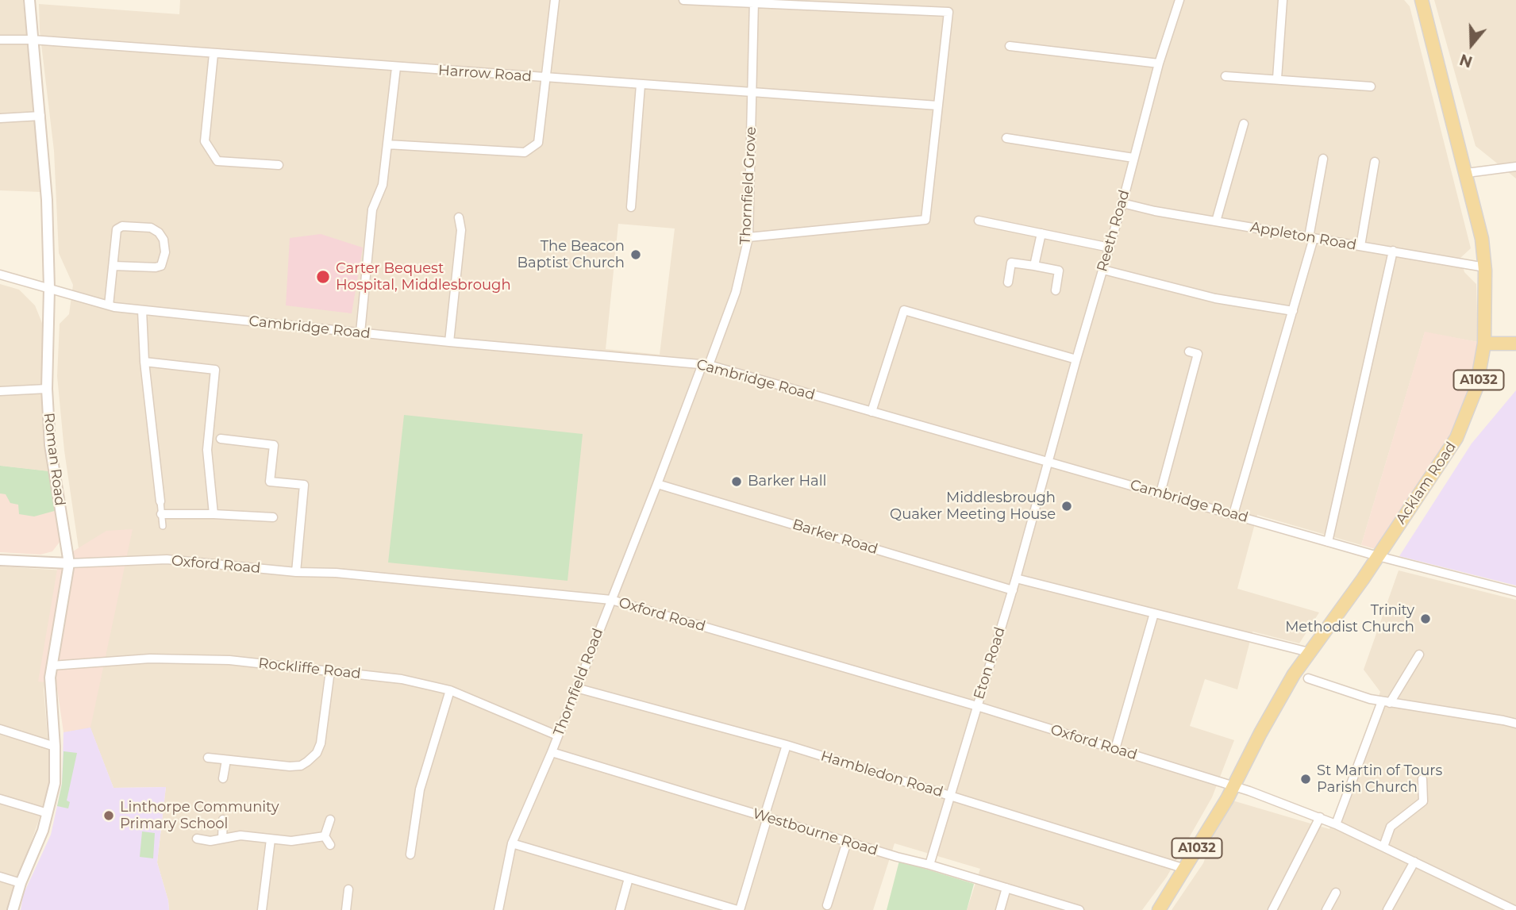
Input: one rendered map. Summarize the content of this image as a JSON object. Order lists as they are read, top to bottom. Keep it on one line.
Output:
{"streets":{"main road":["A1032","Acklam Road"],"street":["Harrow Road","Thornfield Grove","Reeth Road","Appleton Road","Cambridge Road","Roman Road","Barker Road","Oxford Road","Eton Road","Rockliffe Road","Thornfield Road","Hambledon Road","Westbourne Road"]},"crossings":[["Harrow Road","Thornfield Grove"],["Harrow Road","Roman Road"],["Thornfield Grove","Cambridge Road"],["Thornfield Grove","Thornfield Road"],["Reeth Road","Appleton Road"],["Reeth Road","Cambridge Road"],["Reeth Road","Eton Road"],["Appleton Road","Acklam Road"],["Cambridge Road","Roman Road"],["Cambridge Road","Acklam Road"],["Cambridge Road","Eton Road"],["Cambridge Road","Thornfield Road"],["Roman Road","Oxford Road"],["Roman Road","Rockliffe Road"],["Acklam Road","Oxford Road"],["Acklam Road","Hambledon Road"],["Barker Road","Eton Road"],["Barker Road","Thornfield Road"],["Oxford Road","Eton Road"],["Oxford Road","Thornfield Road"],["Eton Road","Hambledon Road"],["Eton Road","Westbourne Road"],["Rockliffe Road","Thornfield Road"],["Thornfield Road","Hambledon Road"],["Thornfield Road","Westbourne Road"]],"places":["The Beacon Baptist Church","Carter Bequest Hospital, Middlesbrough","Barker Hall","Middlesbrough Quaker Meeting House","Trinity Methodist Church","St Martin of Tours Parish Church","Linthorpe Community Primary School"],"north":"bottom"}
